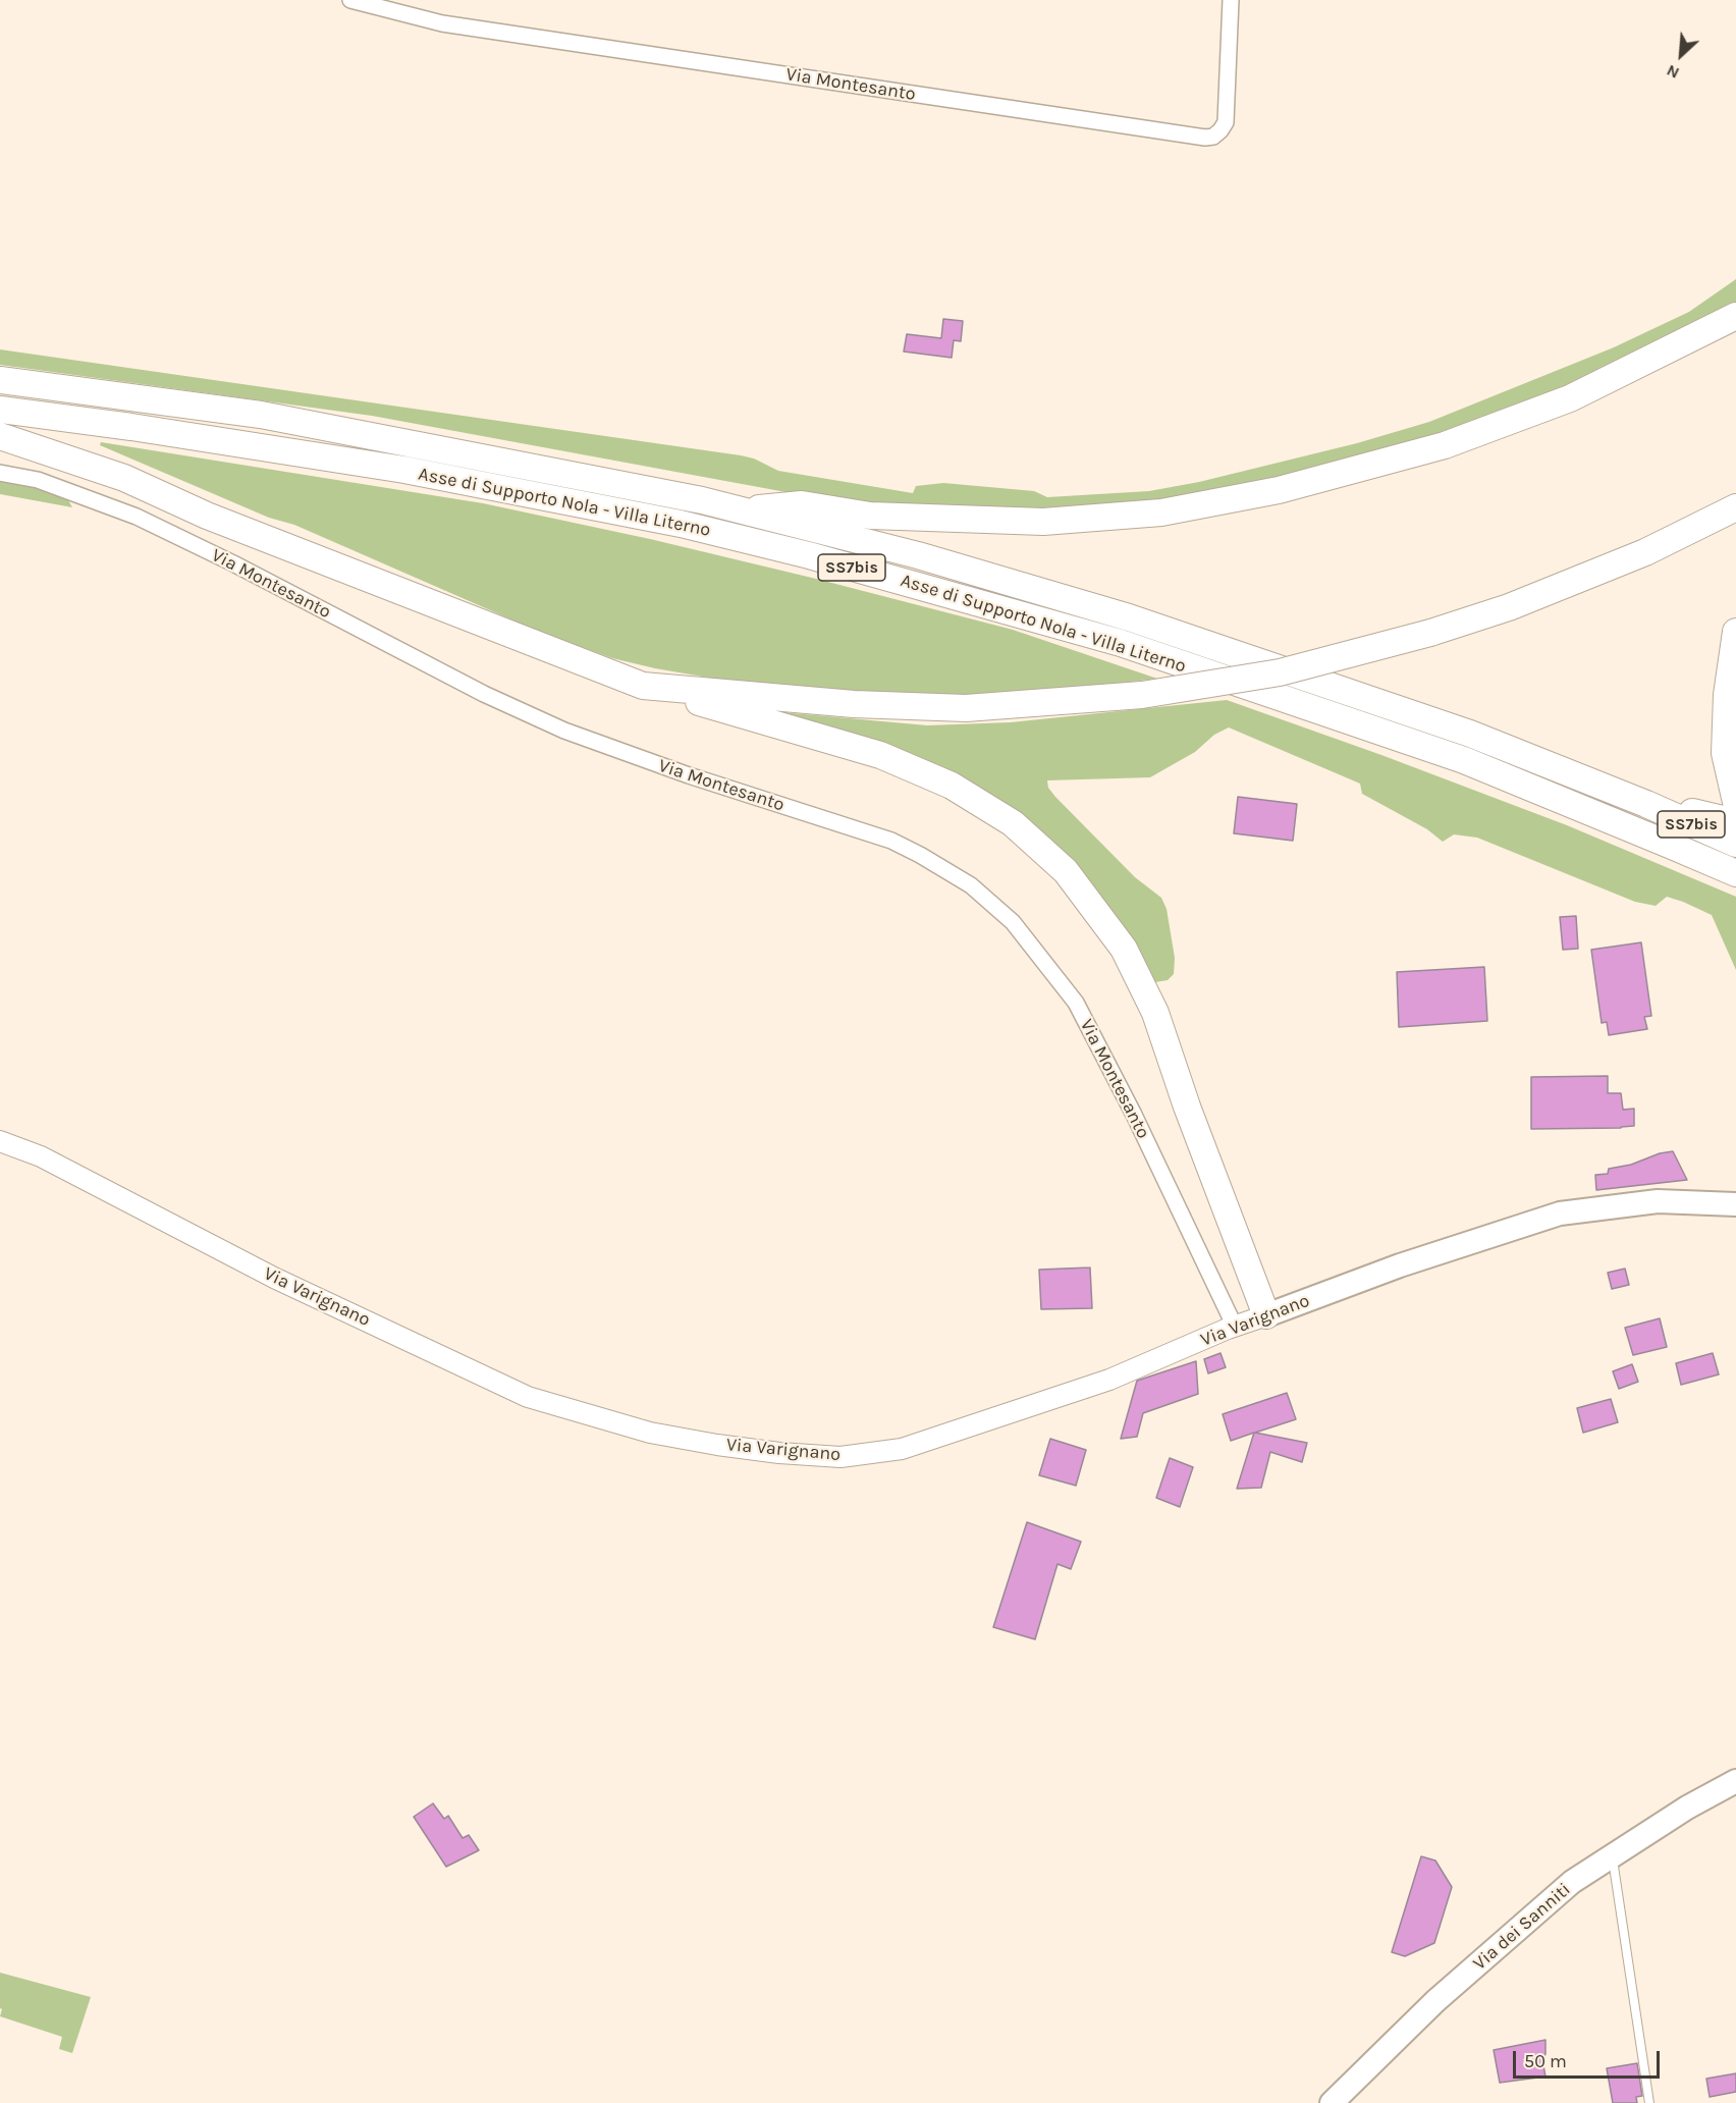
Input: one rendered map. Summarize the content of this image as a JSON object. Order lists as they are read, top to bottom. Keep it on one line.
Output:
{"streets":{"highway":["Asse di Supporto Nola - Villa Literno","SS7bis"],"main road":["Via Varignano","Via dei Sanniti"],"street":["Via Montesanto"]},"crossings":[["Via Montesanto","Via Varignano"]],"scale_bar":"50 m","north":"bottom left"}
